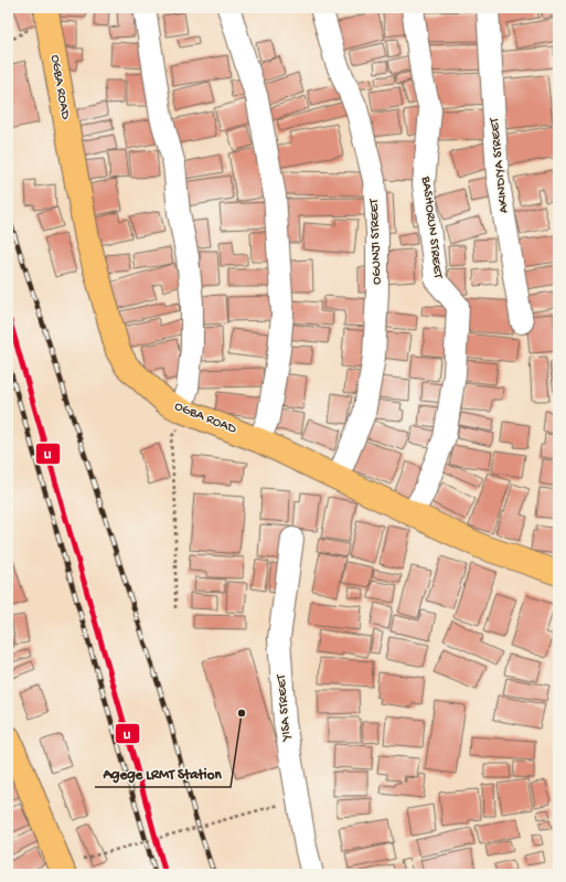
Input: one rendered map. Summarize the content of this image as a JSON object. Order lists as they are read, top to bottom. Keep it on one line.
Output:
{"streets":{"main road":["OGBA ROAD"],"street":["AKINDIYA STREET","BASHORUN STREET","OGUNJI STREET","YISA STREET"]},"crossings":[["OGBA ROAD","BASHORUN STREET"],["OGBA ROAD","OGUNJI STREET"]],"places":["Agege LRMT Station"],"lines":["transit line LI"]}
